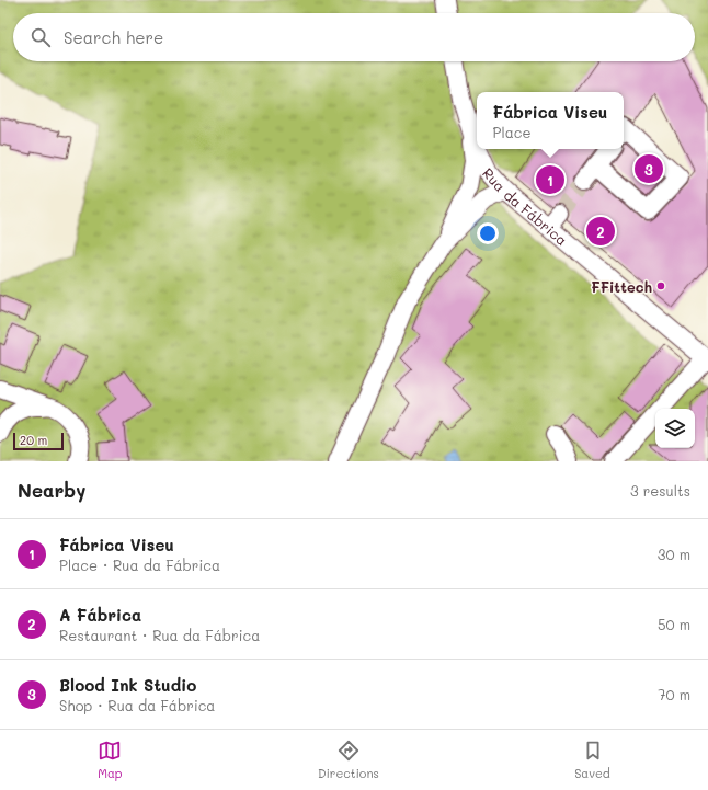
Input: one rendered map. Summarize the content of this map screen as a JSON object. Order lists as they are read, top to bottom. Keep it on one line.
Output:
{"streets":{"street":["Rua da Fábrica"]},"places":["FFittech"],"scale_bar":"20 m","page":{"search":"Search here","popup":["Fábrica Viseu","Place"],"pins":["3","1","2"],"scale":"20 m","heading":["Nearby","3 results"],"list":[{"mark":"1","name":"Fábrica Viseu","note":"Place · Rua da Fábrica","value":"30 m"},{"mark":"2","name":"A Fábrica","note":"Restaurant · Rua da Fábrica","value":"50 m"},{"mark":"3","name":"Blood Ink Studio","note":"Shop · Rua da Fábrica","value":"70 m"}],"nav":["Map","Directions","Saved"]}}
